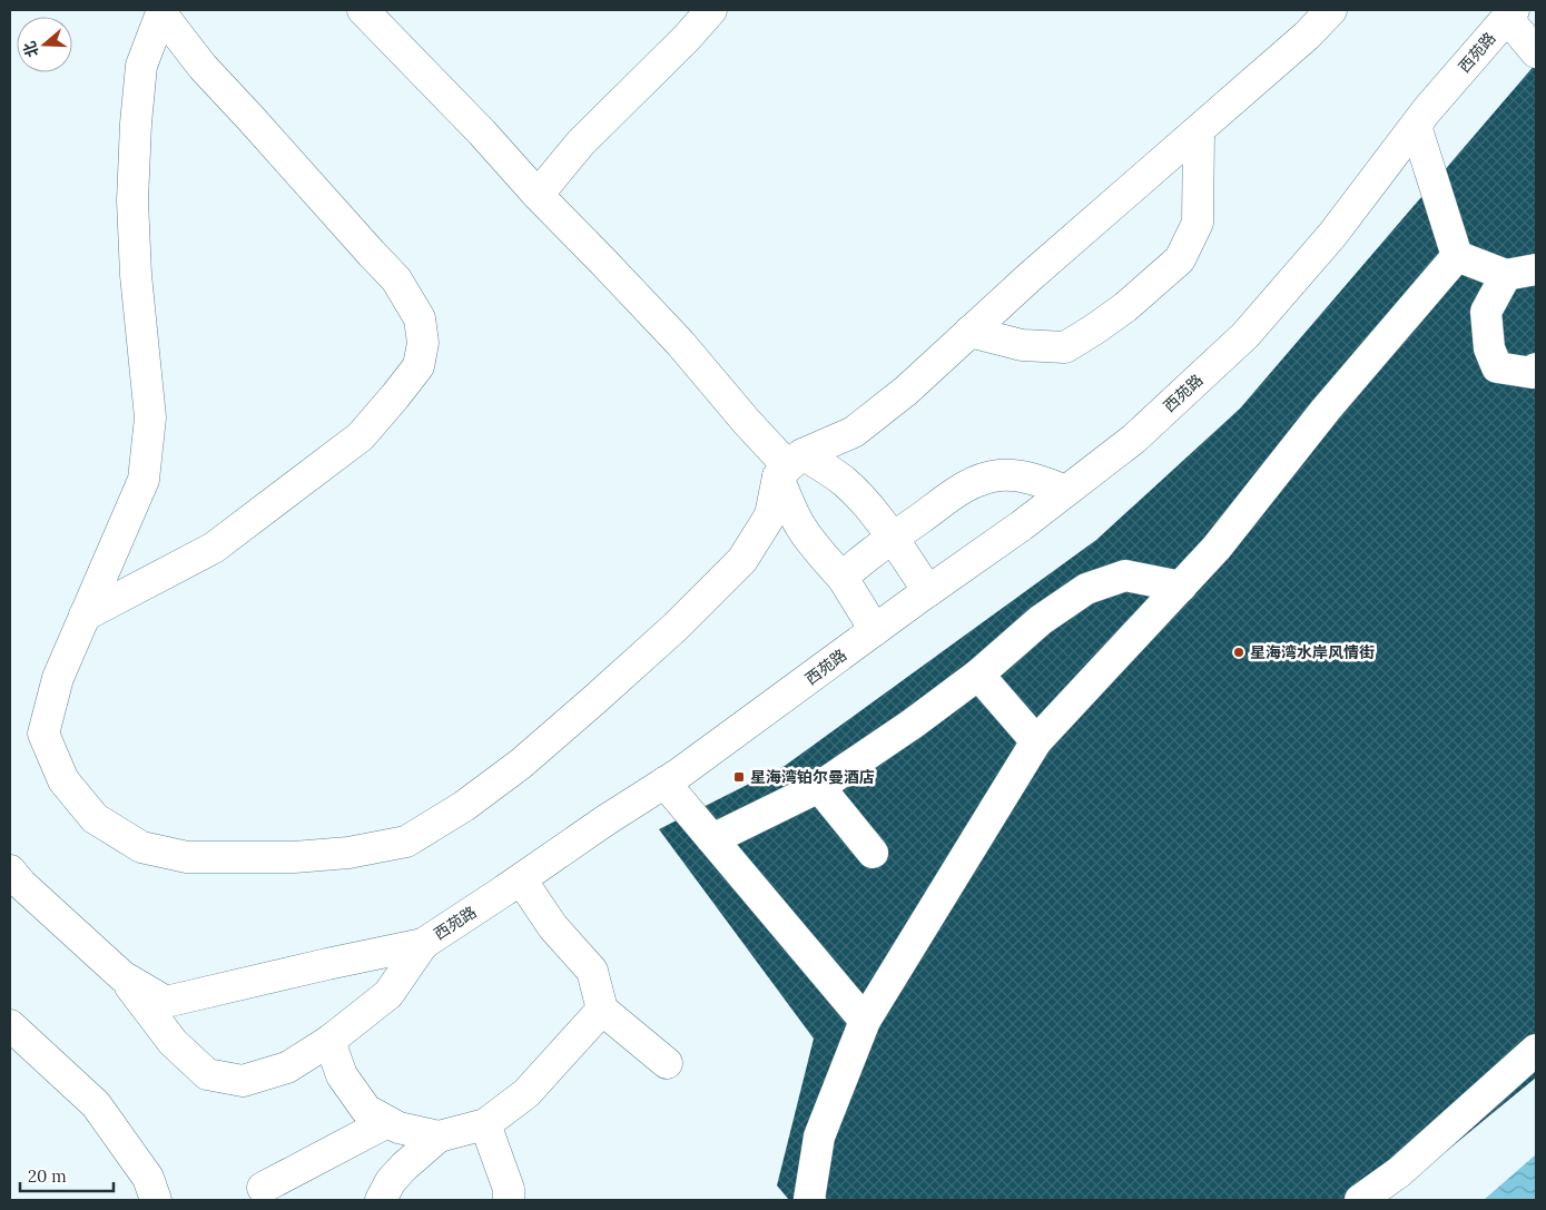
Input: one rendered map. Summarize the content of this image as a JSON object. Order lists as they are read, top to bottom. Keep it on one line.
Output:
{"streets":{"street":["西苑路"]},"places":{"other":["星海湾水岸风情街"],"transit":["星海湾铂尔曼酒店"]},"scale_bar":"20 m","north":"left"}
